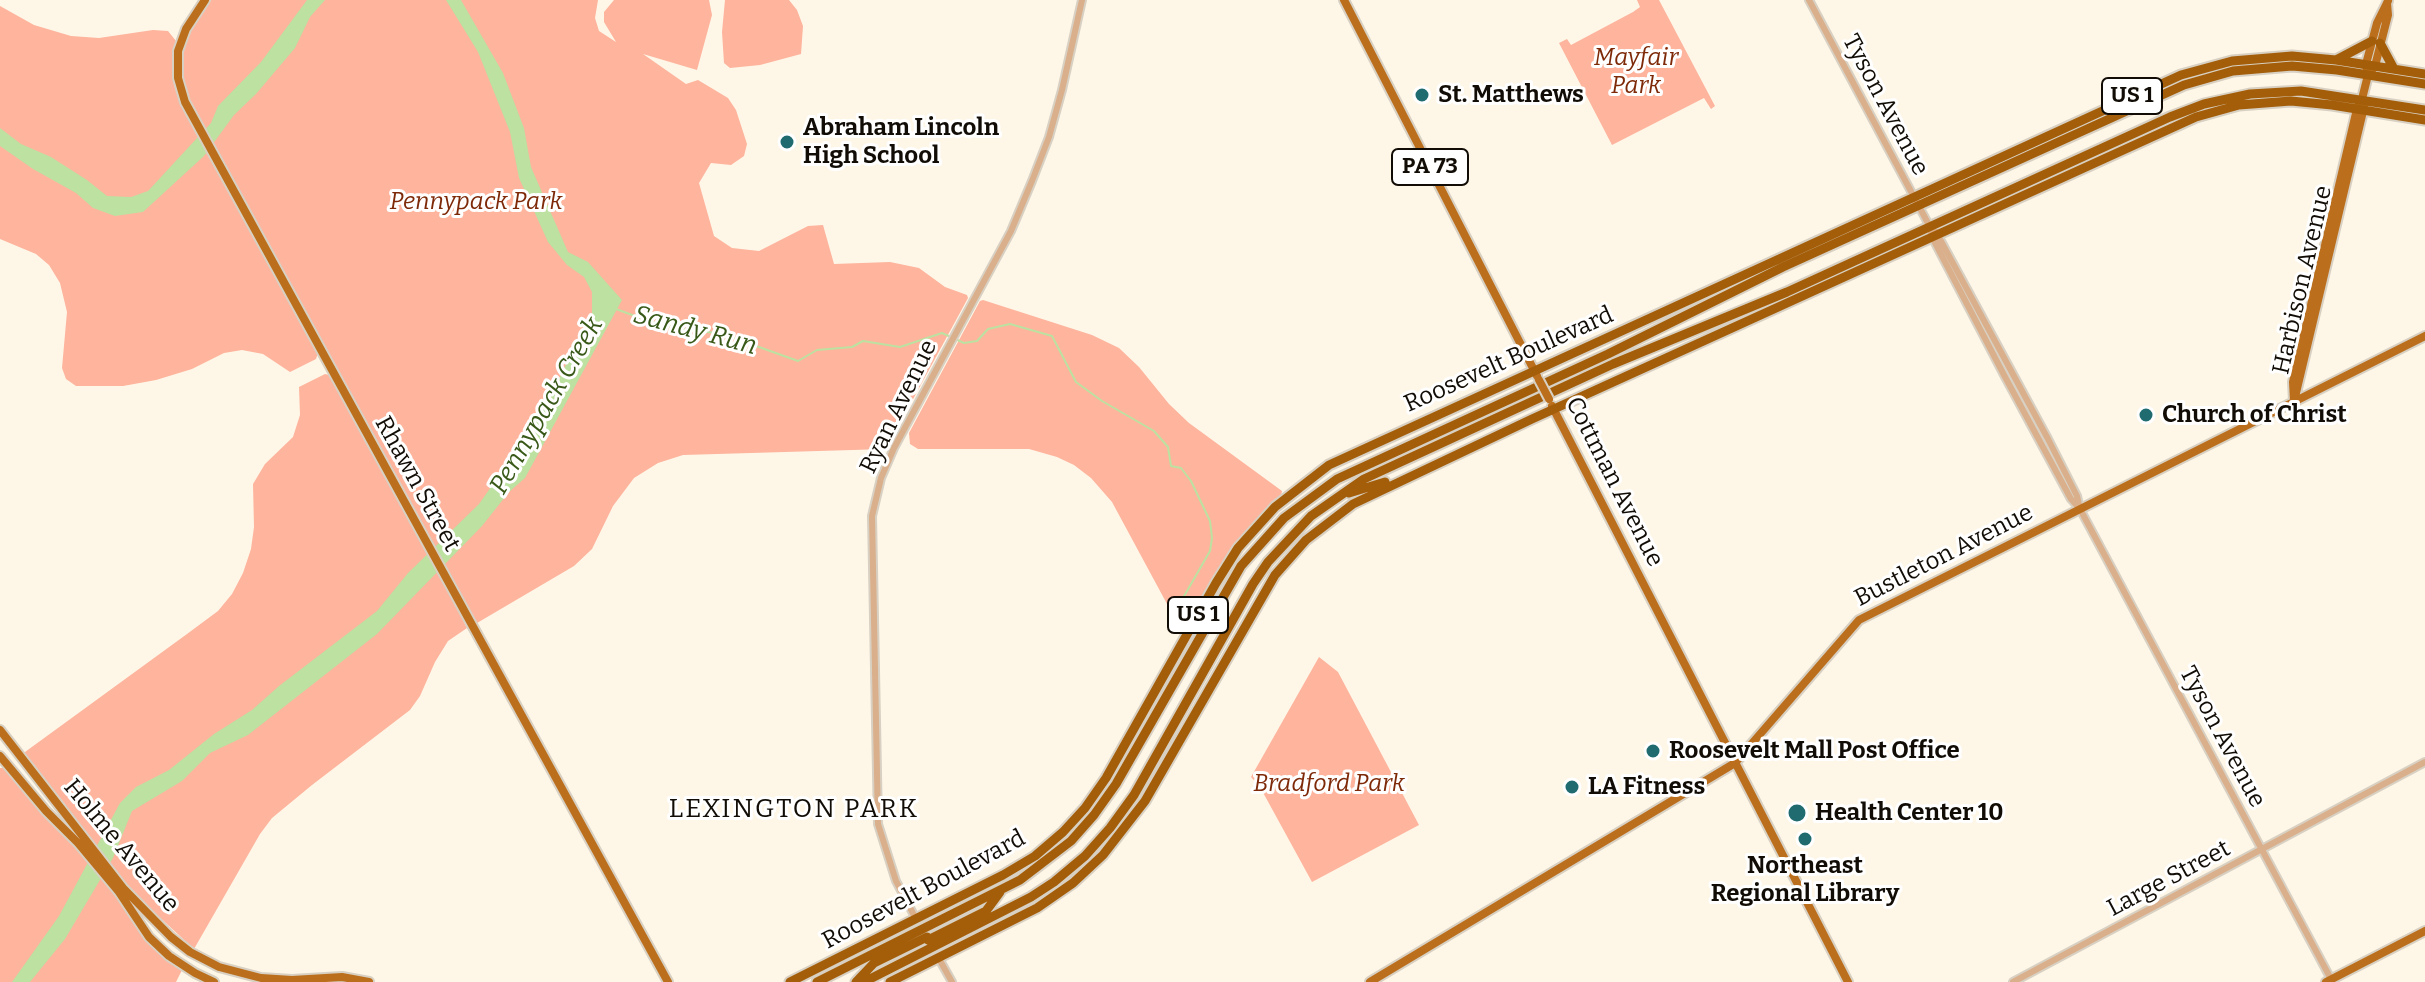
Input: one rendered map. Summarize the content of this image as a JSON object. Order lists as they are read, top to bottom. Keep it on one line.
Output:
{"streets":{"highway":["US 1","Roosevelt Boulevard"],"main road":["PA 73","Harbison Avenue","Cottman Avenue","Rhawn Street","Bustleton Avenue","Holme Avenue"],"street":["Tyson Avenue","Ryan Avenue","Large Street"]},"crossings":[["Tyson Avenue","Roosevelt Boulevard"],["Tyson Avenue","Bustleton Avenue"],["Tyson Avenue","Large Street"],["Harbison Avenue","Roosevelt Boulevard"],["Harbison Avenue","Bustleton Avenue"],["Roosevelt Boulevard","Ryan Avenue"],["Roosevelt Boulevard","Cottman Avenue"],["Cottman Avenue","Bustleton Avenue"]],"districts":["LEXINGTON PARK"],"water":["Sandy Run","Pennypack Creek"],"parks":["Mayfair Park","Pennypack Park","Bradford Park"],"places":["St. Matthews","Abraham Lincoln High School","Church of Christ","Roosevelt Mall Post Office","LA Fitness","Health Center 10","Northeast Regional Library"]}
